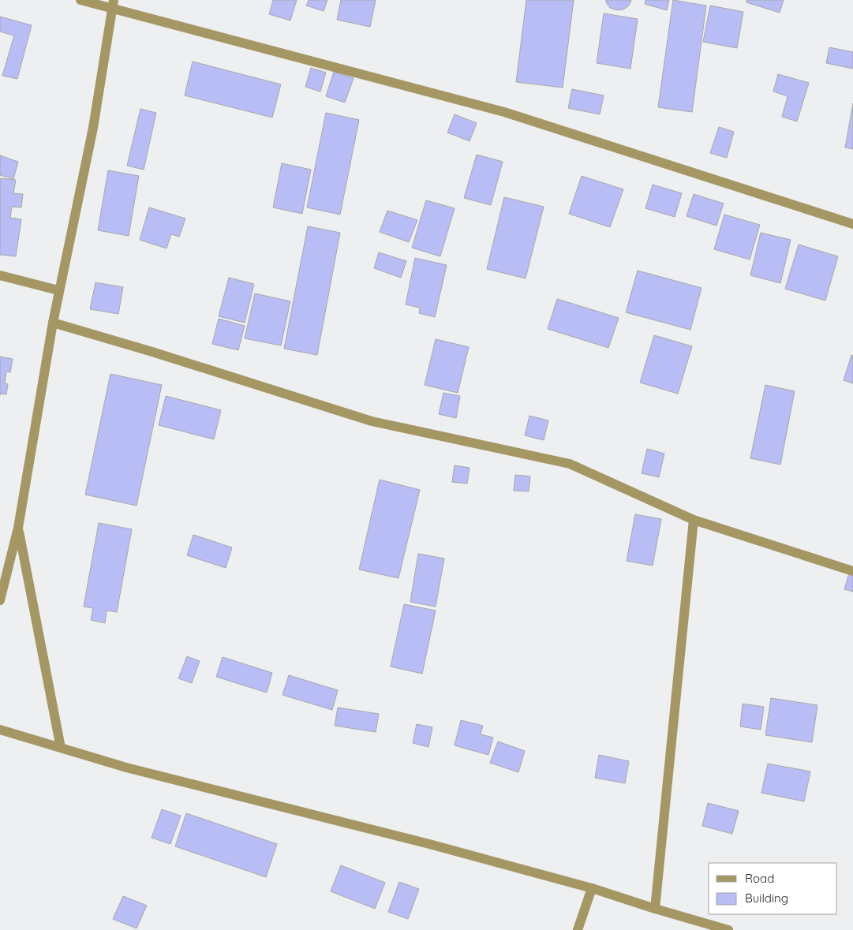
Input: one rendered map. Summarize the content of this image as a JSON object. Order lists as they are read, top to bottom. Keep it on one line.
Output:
{"legend":["Road","Building"]}
